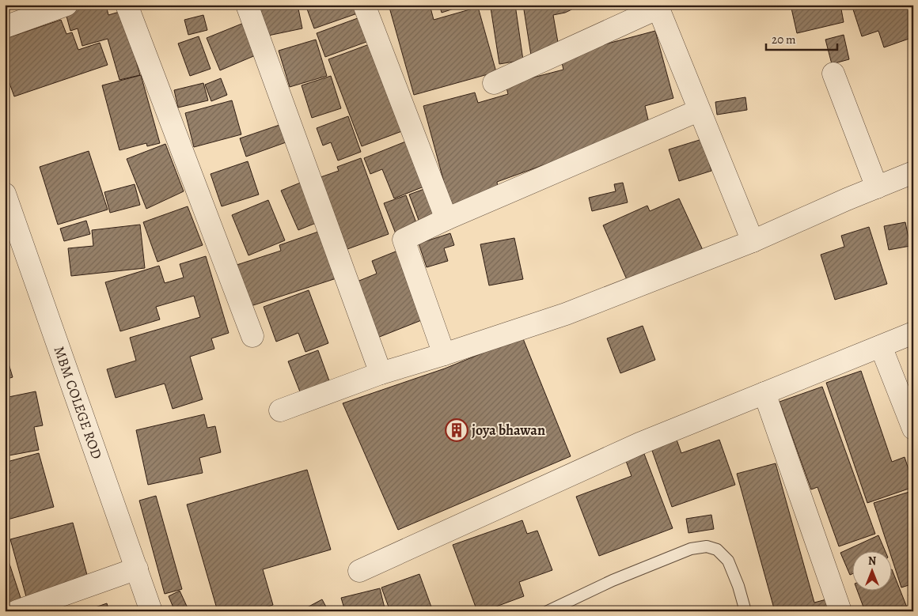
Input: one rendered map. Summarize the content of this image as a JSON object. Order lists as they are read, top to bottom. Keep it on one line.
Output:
{"streets":{"street":["MBM COLEGE ROD"]},"places":{"building":["joya bhawan"]},"scale_bar":"20 m","north":"top"}
